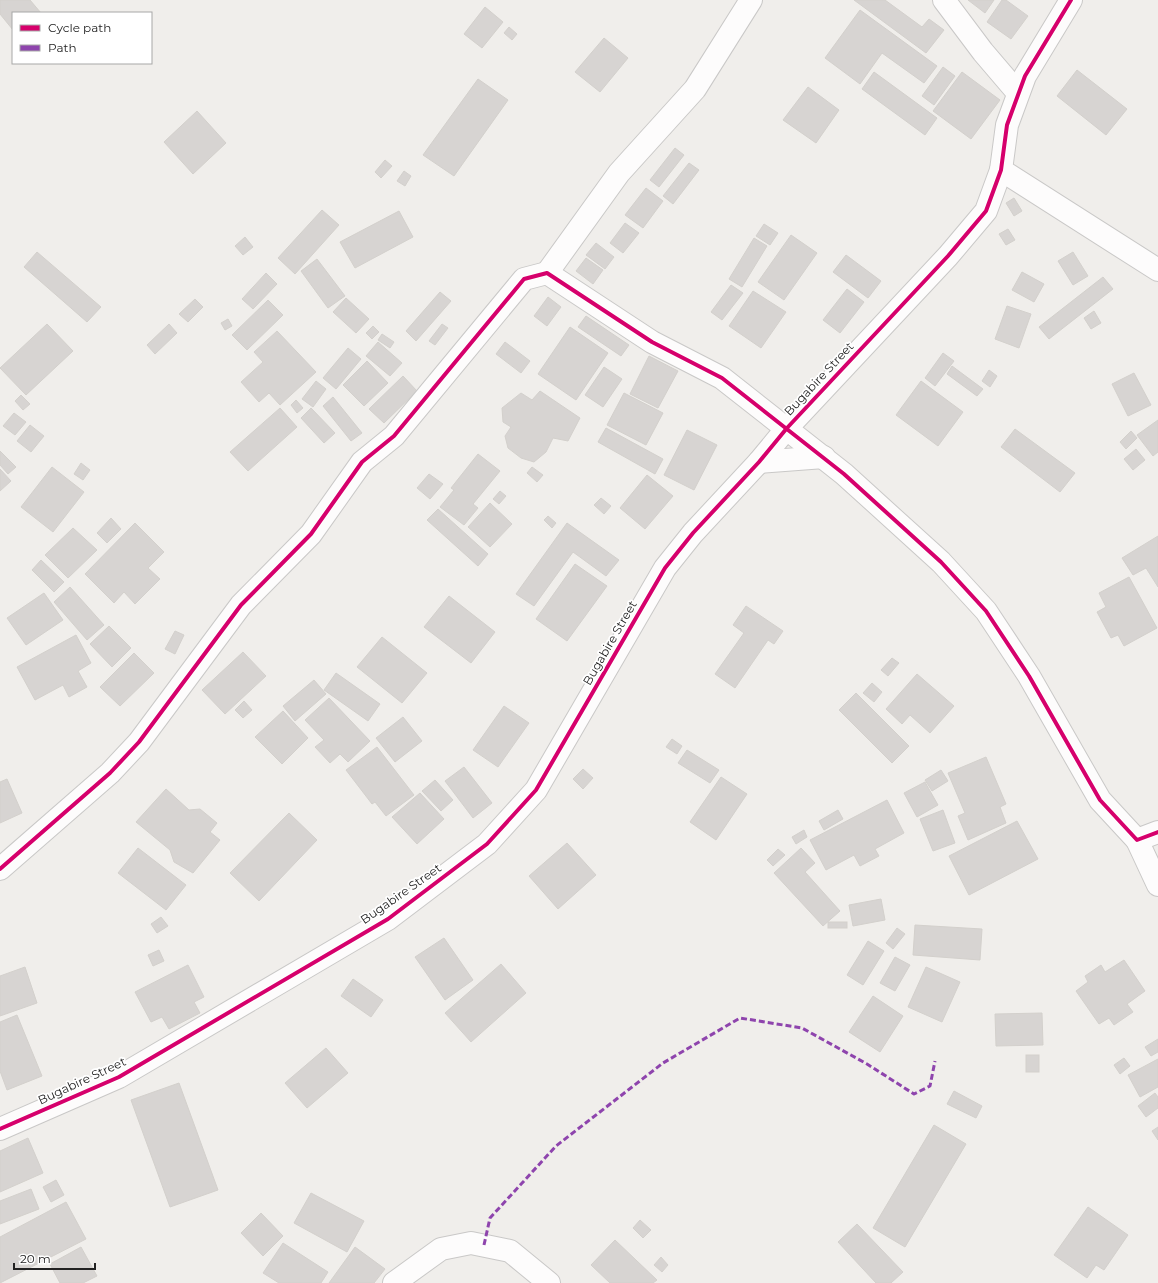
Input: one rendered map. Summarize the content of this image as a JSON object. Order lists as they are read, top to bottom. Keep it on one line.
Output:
{"streets":{"street":["Bugabire Street"]},"legend":["Cycle path","Path"],"scale_bar":"20 m"}
